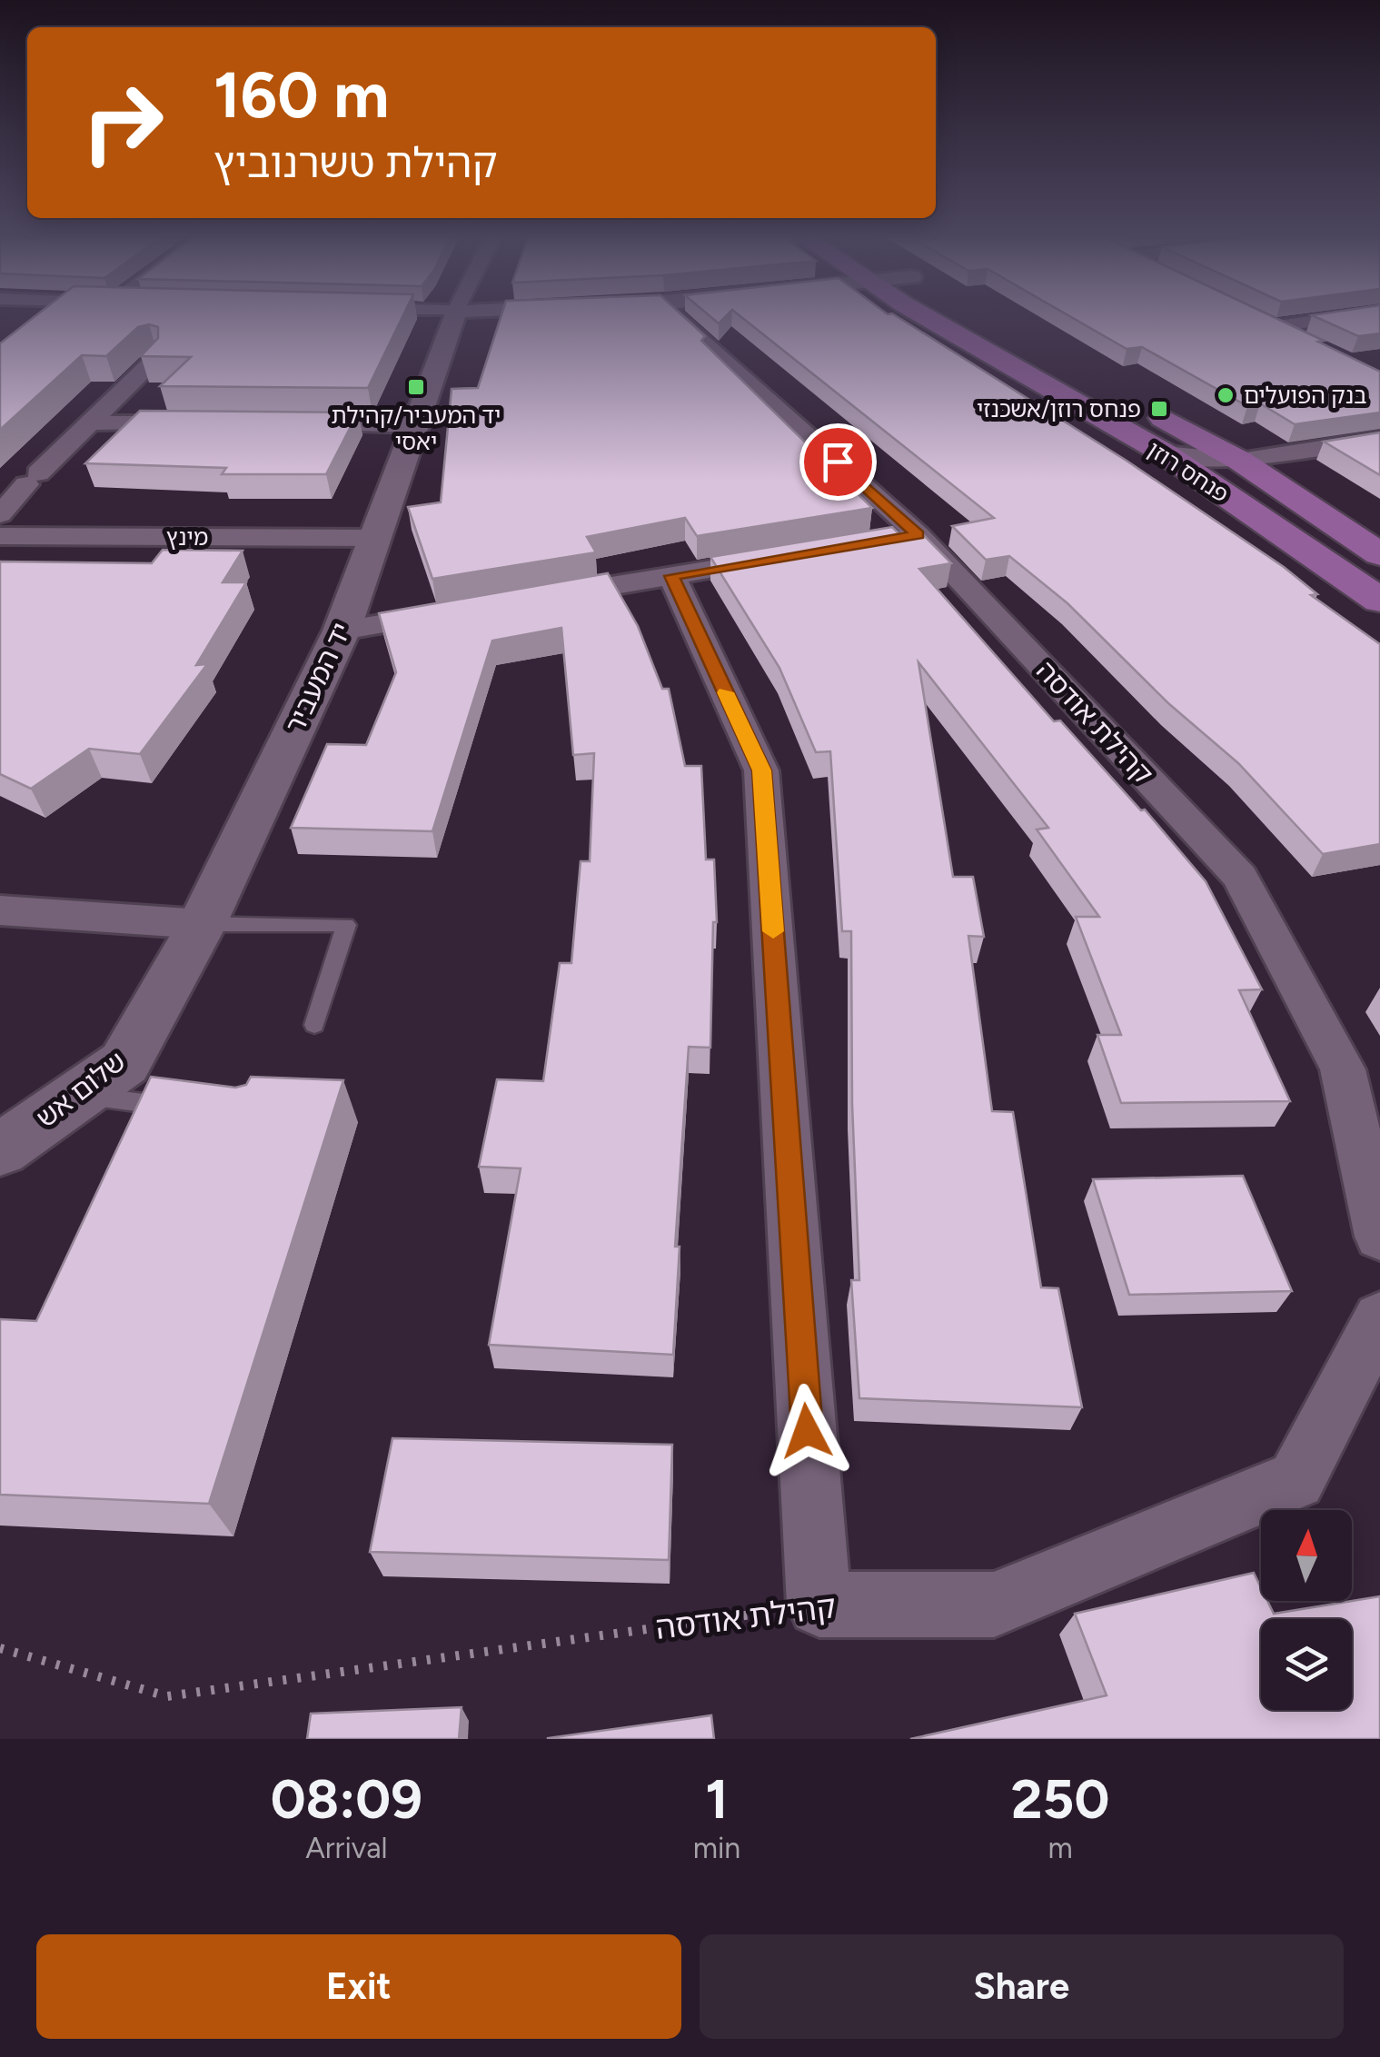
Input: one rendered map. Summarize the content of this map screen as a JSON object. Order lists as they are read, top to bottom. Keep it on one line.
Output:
{"streets":{"main road":["פנחס רוזן"],"street":["מינץ","יד המעביר","קהילת אודסה","שלום אש"]},"crossings":[["מינץ","יד המעביר"],["יד המעביר","שלום אש"]],"places":{"transit":["יד המעביר/קהילת יאסי","פנחס רוזן/אשכנזי"],"other":["בנק הפועלים"]},"north":"top","page":{"turn":["160 m","קהילת טשרנוביץ"],"eta":["08:09","Arrival","1","min","250","m"],"buttons":["Exit","Share"]}}
